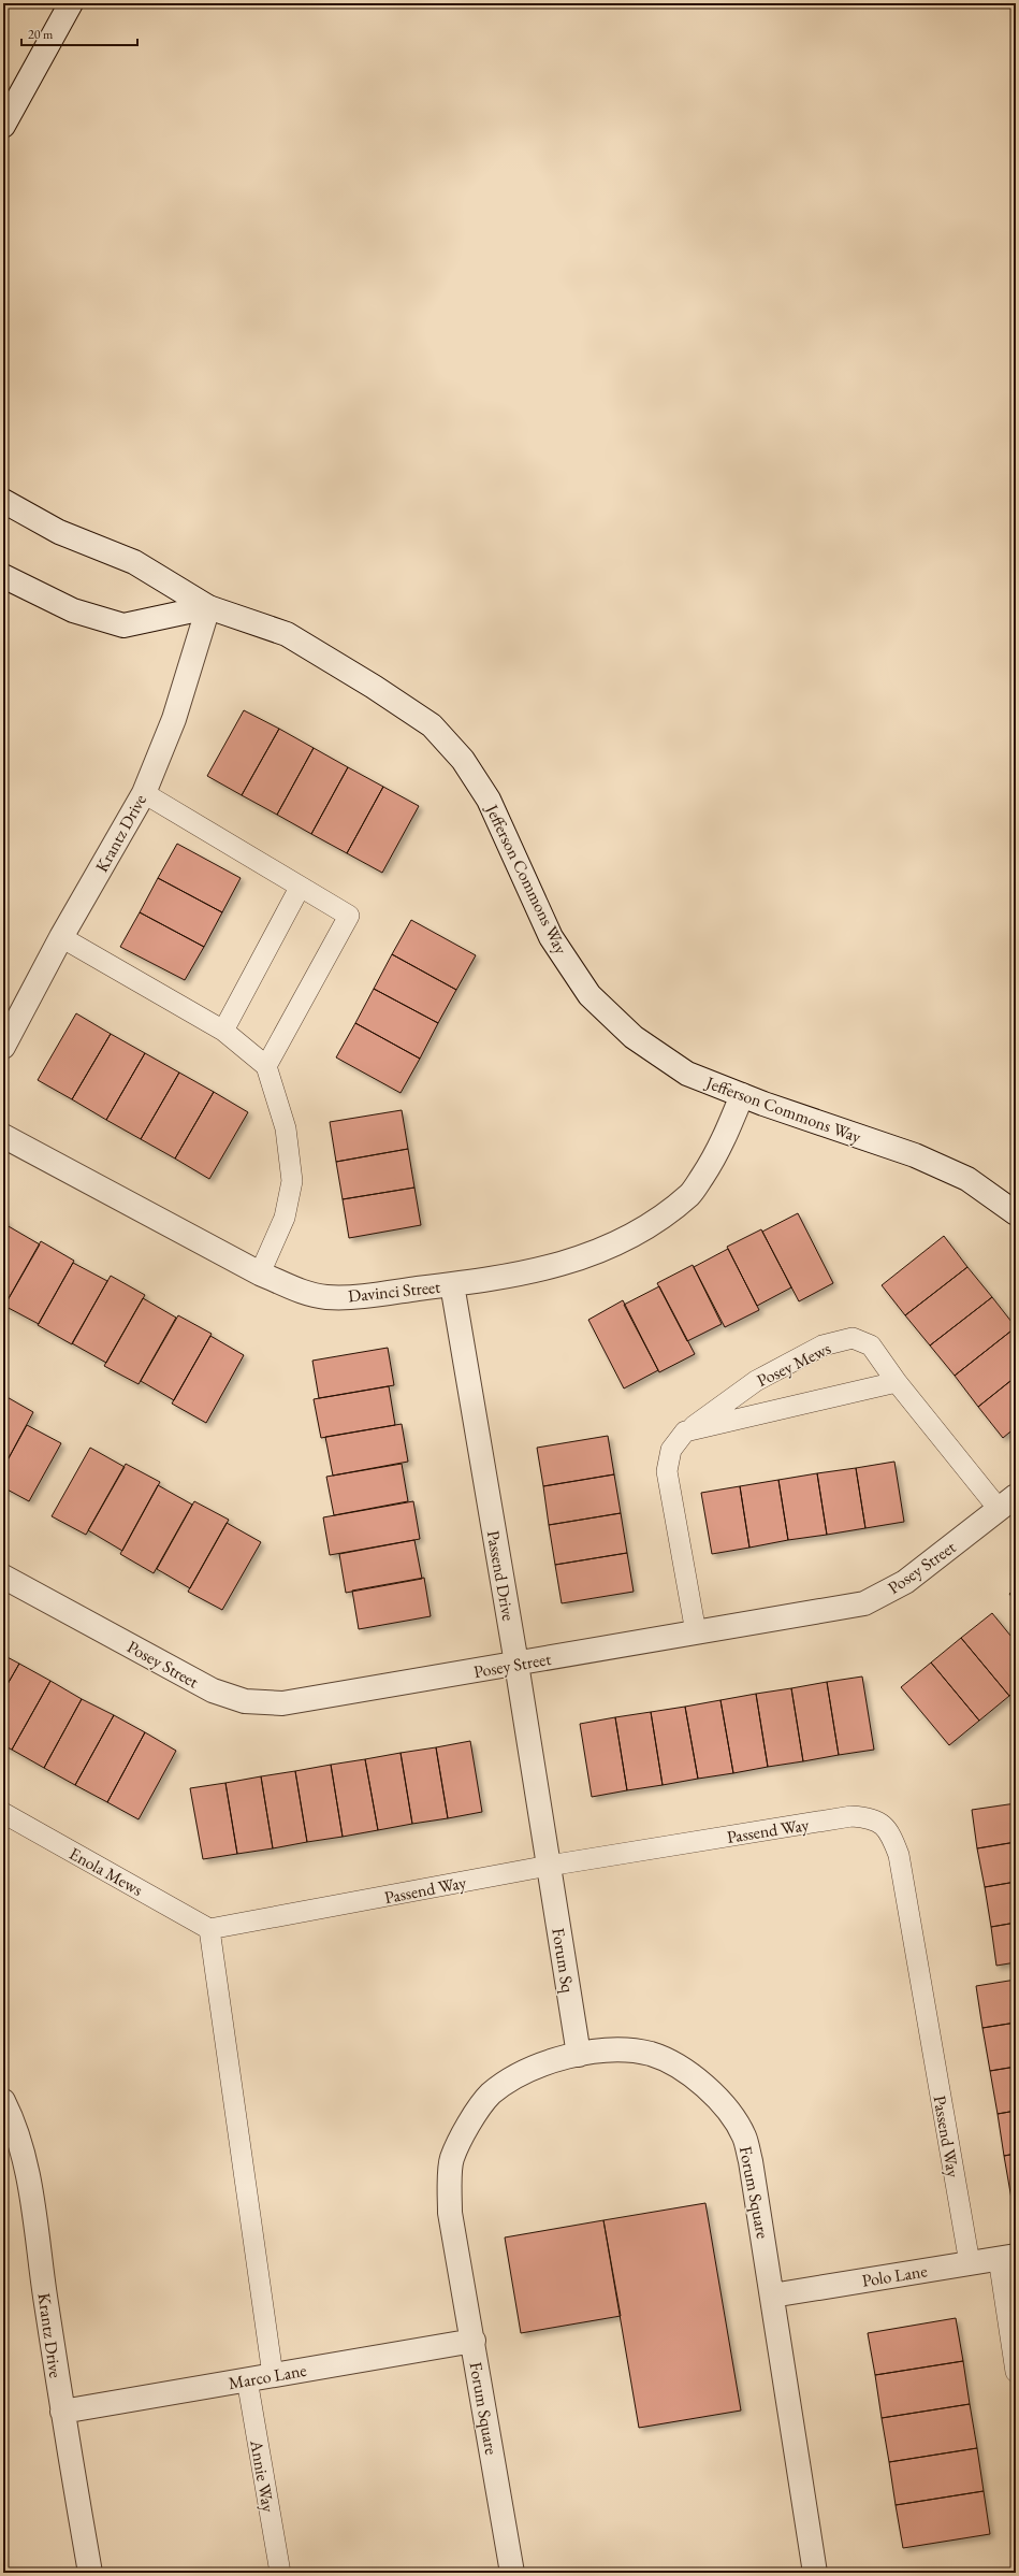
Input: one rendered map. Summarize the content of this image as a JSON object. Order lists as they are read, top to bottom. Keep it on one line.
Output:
{"streets":{"street":["Krantz Drive","Jefferson Commons Way","Davinci Street","Posey Street","Passend Drive","Forum Sq","Forum Square","Polo Lane","Marco Lane"],"lane":["Posey Mews","Passend Way","Enola Mews","Annie Way"]},"crossings":[["Krantz Drive","Jefferson Commons Way"],["Krantz Drive","Marco Lane"],["Jefferson Commons Way","Davinci Street"],["Davinci Street","Passend Drive"],["Posey Mews","Posey Street"],["Posey Street","Passend Drive"],["Passend Drive","Passend Way"],["Passend Drive","Forum Sq"],["Passend Way","Enola Mews"],["Passend Way","Forum Sq"],["Passend Way","Polo Lane"],["Forum Sq","Forum Square"],["Forum Square","Polo Lane"],["Forum Square","Marco Lane"],["Marco Lane","Annie Way"]],"scale_bar":"20 m"}
